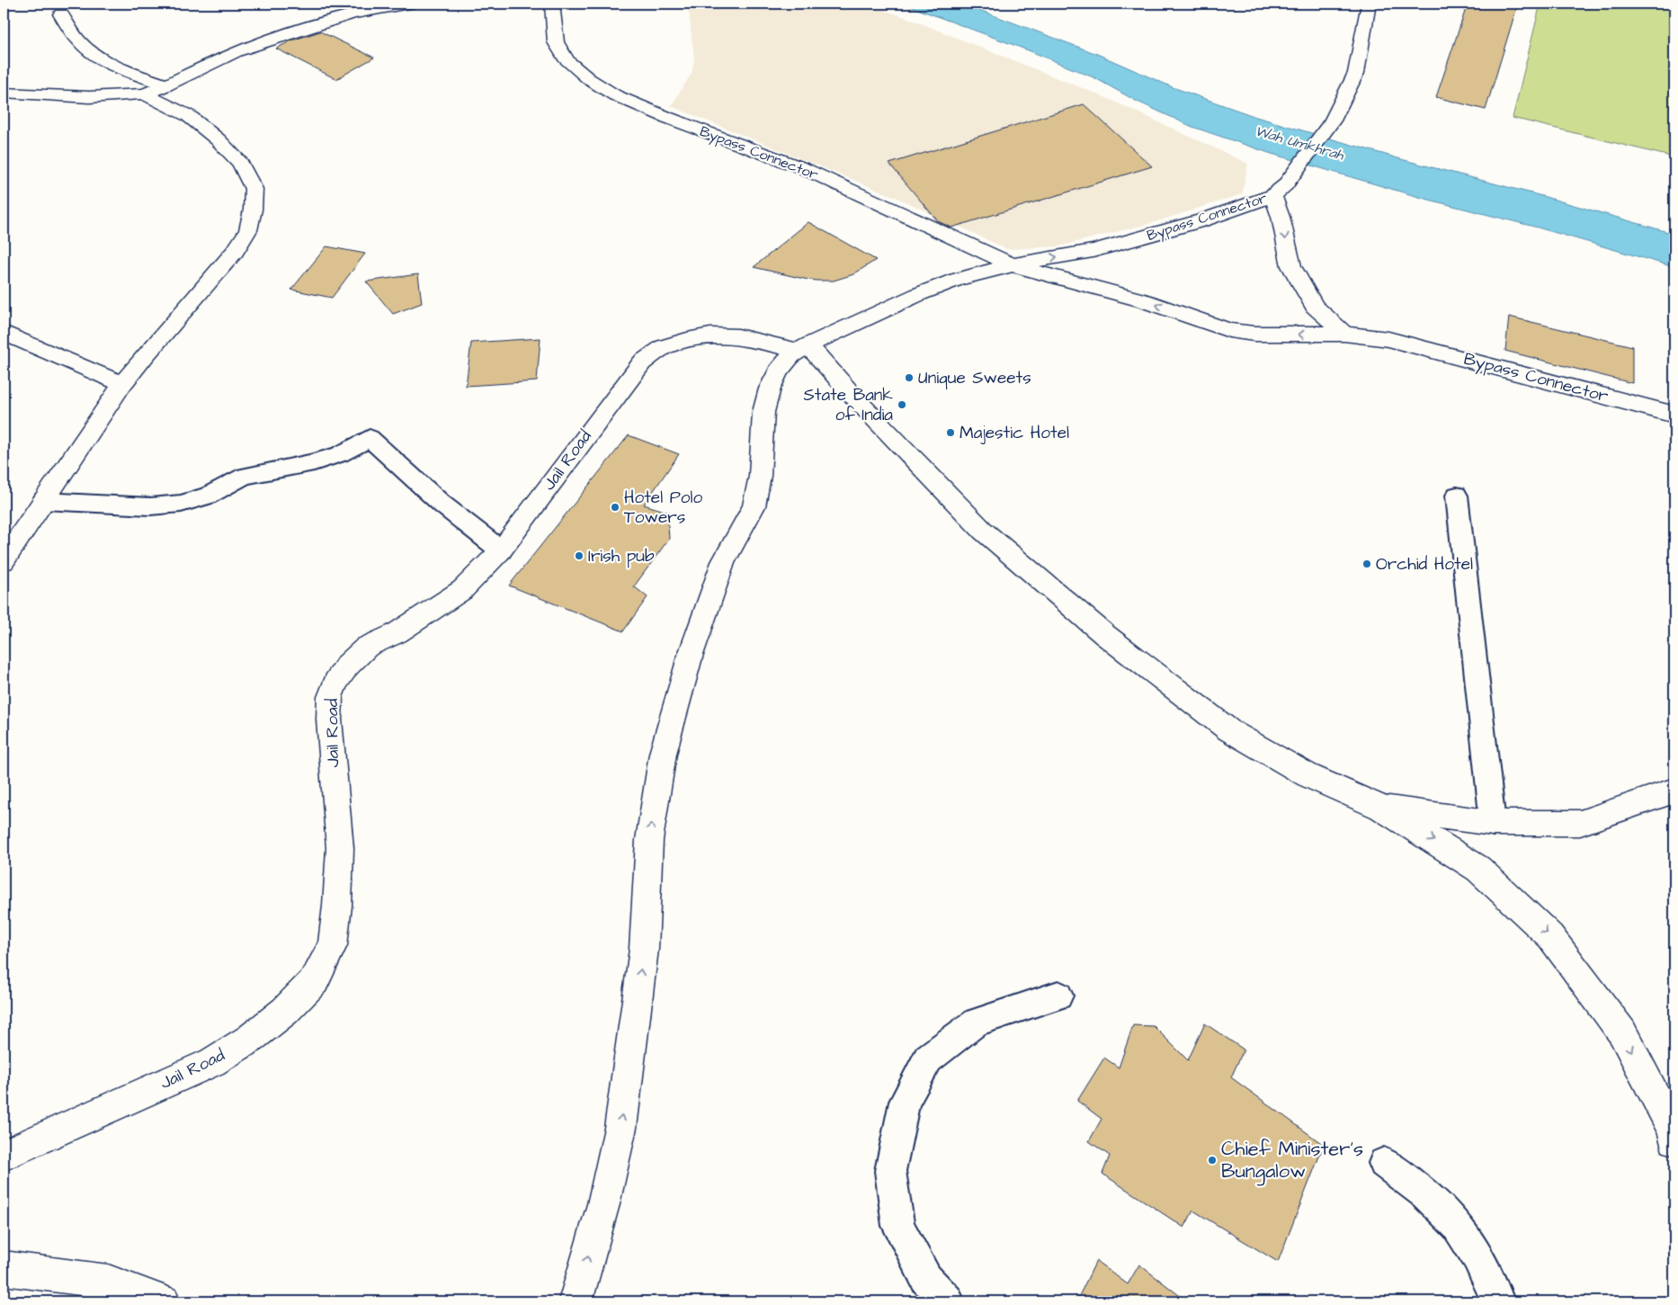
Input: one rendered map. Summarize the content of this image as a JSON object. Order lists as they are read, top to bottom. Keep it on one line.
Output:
{"streets":{"street":["Bypass Connector","Jail Road"]},"water":["Wah Umkhrah"],"places":["Unique Sweets","State Bank of India","Majestic Hotel","Hotel Polo Towers","Irish pub","Orchid Hotel","Chief Minister's Bungalow"]}
